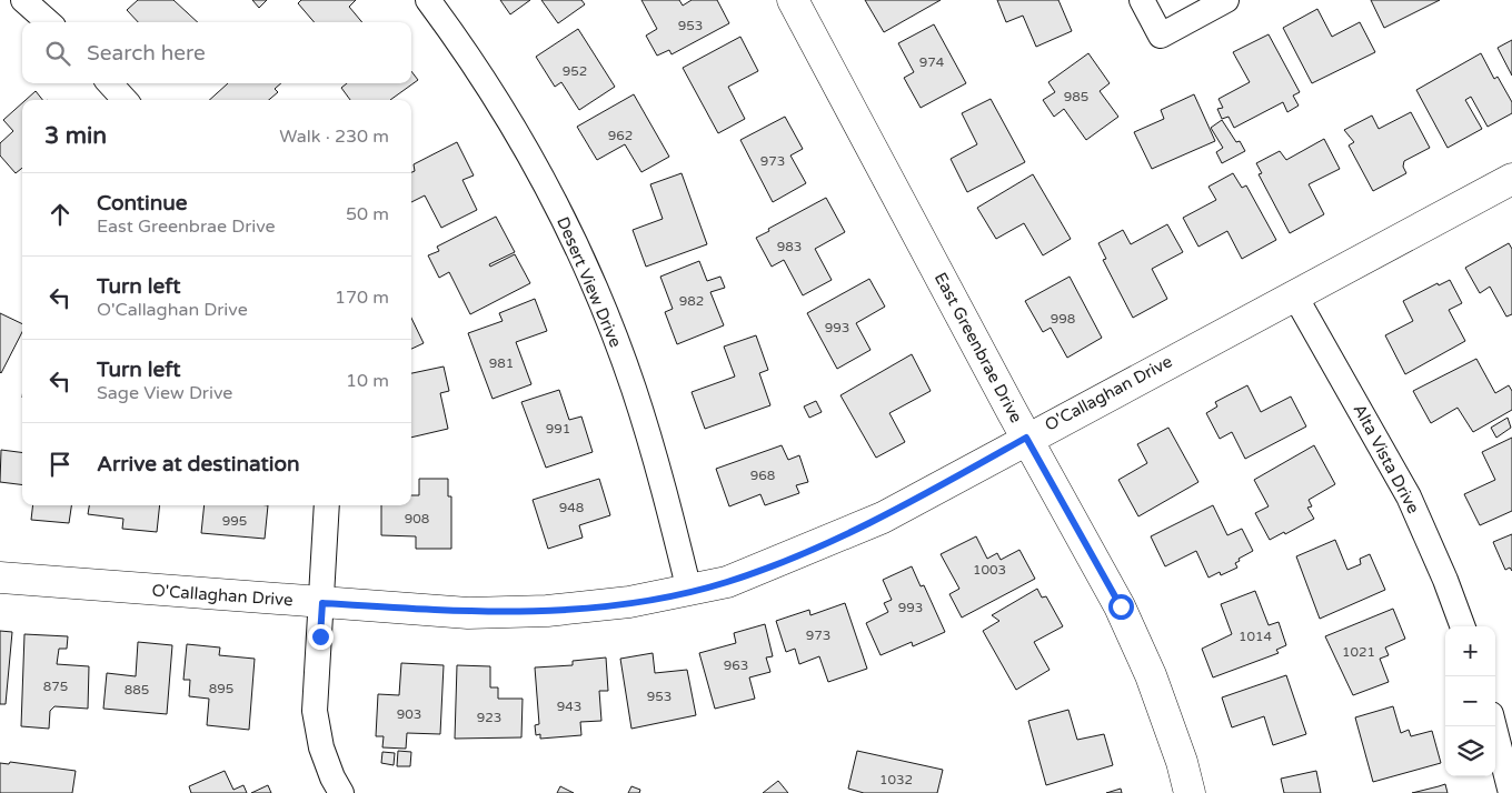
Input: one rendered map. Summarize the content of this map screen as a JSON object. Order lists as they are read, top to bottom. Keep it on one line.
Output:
{"streets":{"street":["Desert View Drive","East Greenbrae Drive","O'Callaghan Drive","Alta Vista Drive"]},"crossings":[["Desert View Drive","O'Callaghan Drive"],["East Greenbrae Drive","O'Callaghan Drive"],["O'Callaghan Drive","Alta Vista Drive"]],"house_numbers":["953","974","952","985","962","973","983","982","998","993","981","991","968","948","908","995","1003","993","973","1014","1021","963","875","895","885","953","943","903","923","1032"],"page":{"search":"Search here","heading":["3 min","Walk · 230 m"],"list":[["Continue","East Greenbrae Drive","50 m"],["Turn left","O'Callaghan Drive","170 m"],["Turn left","Sage View Drive","10 m"],"Arrive at destination"],"map_buttons":["+","−"]}}
